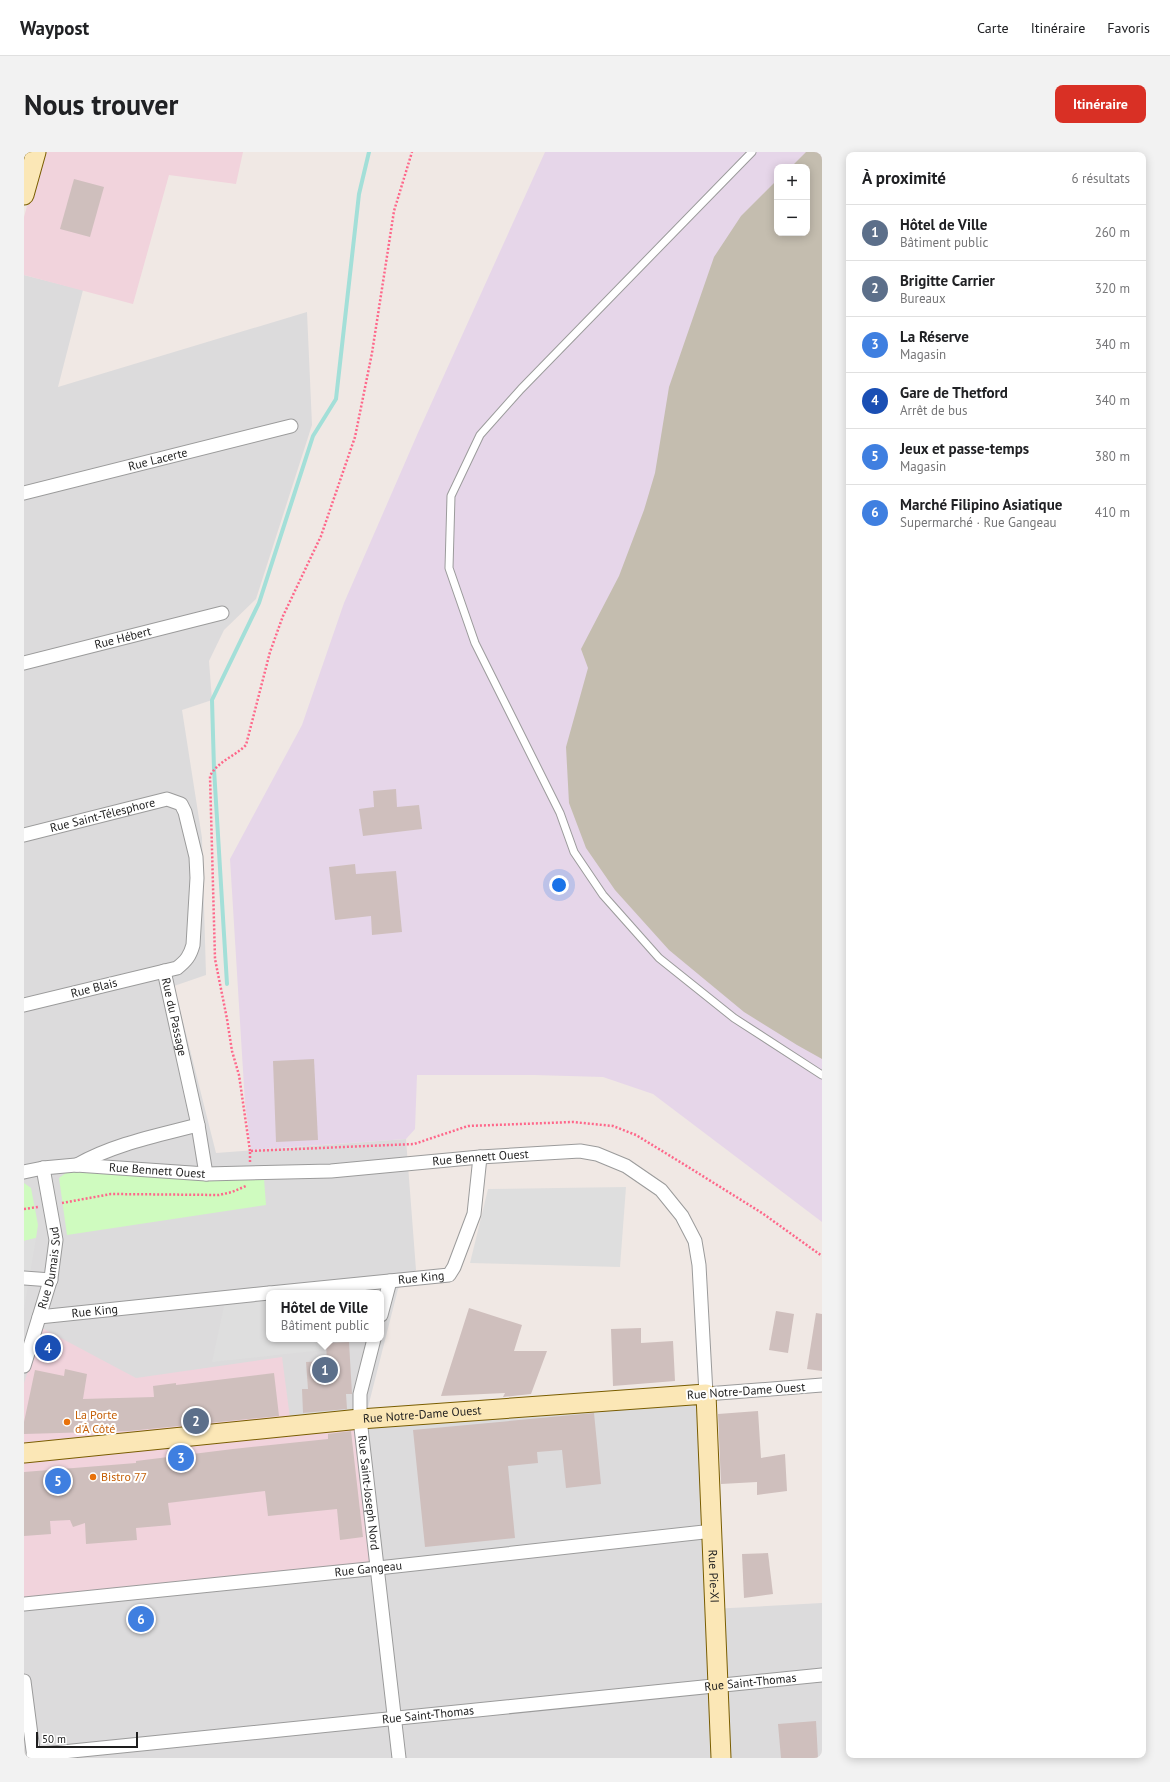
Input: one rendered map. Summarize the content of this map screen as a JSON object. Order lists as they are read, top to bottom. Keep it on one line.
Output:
{"streets":{"street":["Rue Lacerte","Rue Hébert","Rue Saint-Télesphore","Rue Blais","Rue du Passage","Rue Bennett Ouest","Rue Dumais Sud","Rue King","Rue Notre-Dame Ouest","Rue Saint-Joseph Nord","Rue Gangeau","Rue Pie-XI","Rue Saint-Thomas"]},"crossings":[["Rue Saint-Télesphore","Rue du Passage"],["Rue Blais","Rue du Passage"],["Rue du Passage","Rue Bennett Ouest"],["Rue Bennett Ouest","Rue Dumais Sud"],["Rue Bennett Ouest","Rue King"],["Rue Bennett Ouest","Rue Notre-Dame Ouest"],["Rue Bennett Ouest","Rue Pie-XI"],["Rue Dumais Sud","Rue King"],["Rue Notre-Dame Ouest","Rue Saint-Joseph Nord"],["Rue Notre-Dame Ouest","Rue Pie-XI"],["Rue Saint-Joseph Nord","Rue Gangeau"],["Rue Saint-Joseph Nord","Rue Saint-Thomas"],["Rue Gangeau","Rue Pie-XI"],["Rue Pie-XI","Rue Saint-Thomas"]],"places":["La Porte d'À Côté","Bistro 77"],"scale_bar":"50 m","page":{"header":"Waypost","nav":["Carte","Itinéraire","Favoris"],"buttons":"Itinéraire","title":"Nous trouver","heading":["À proximité","6 résultats"],"map_buttons":["+","−"],"list":[{"mark":"1","name":"Hôtel de Ville","note":"Bâtiment public","value":"260 m"},{"mark":"2","name":"Brigitte Carrier","note":"Bureaux","value":"320 m"},{"mark":"3","name":"La Réserve","note":"Magasin","value":"340 m"},{"mark":"4","name":"Gare de Thetford","note":"Arrêt de bus","value":"340 m"},{"mark":"5","name":"Jeux et passe-temps","note":"Magasin","value":"380 m"},{"mark":"6","name":"Marché Filipino Asiatique","note":"Supermarché · Rue Gangeau","value":"410 m"}],"popup":["Hôtel de Ville","Bâtiment public"],"pins":["4","1","2","3","5","6"],"scale":"50 m"}}
